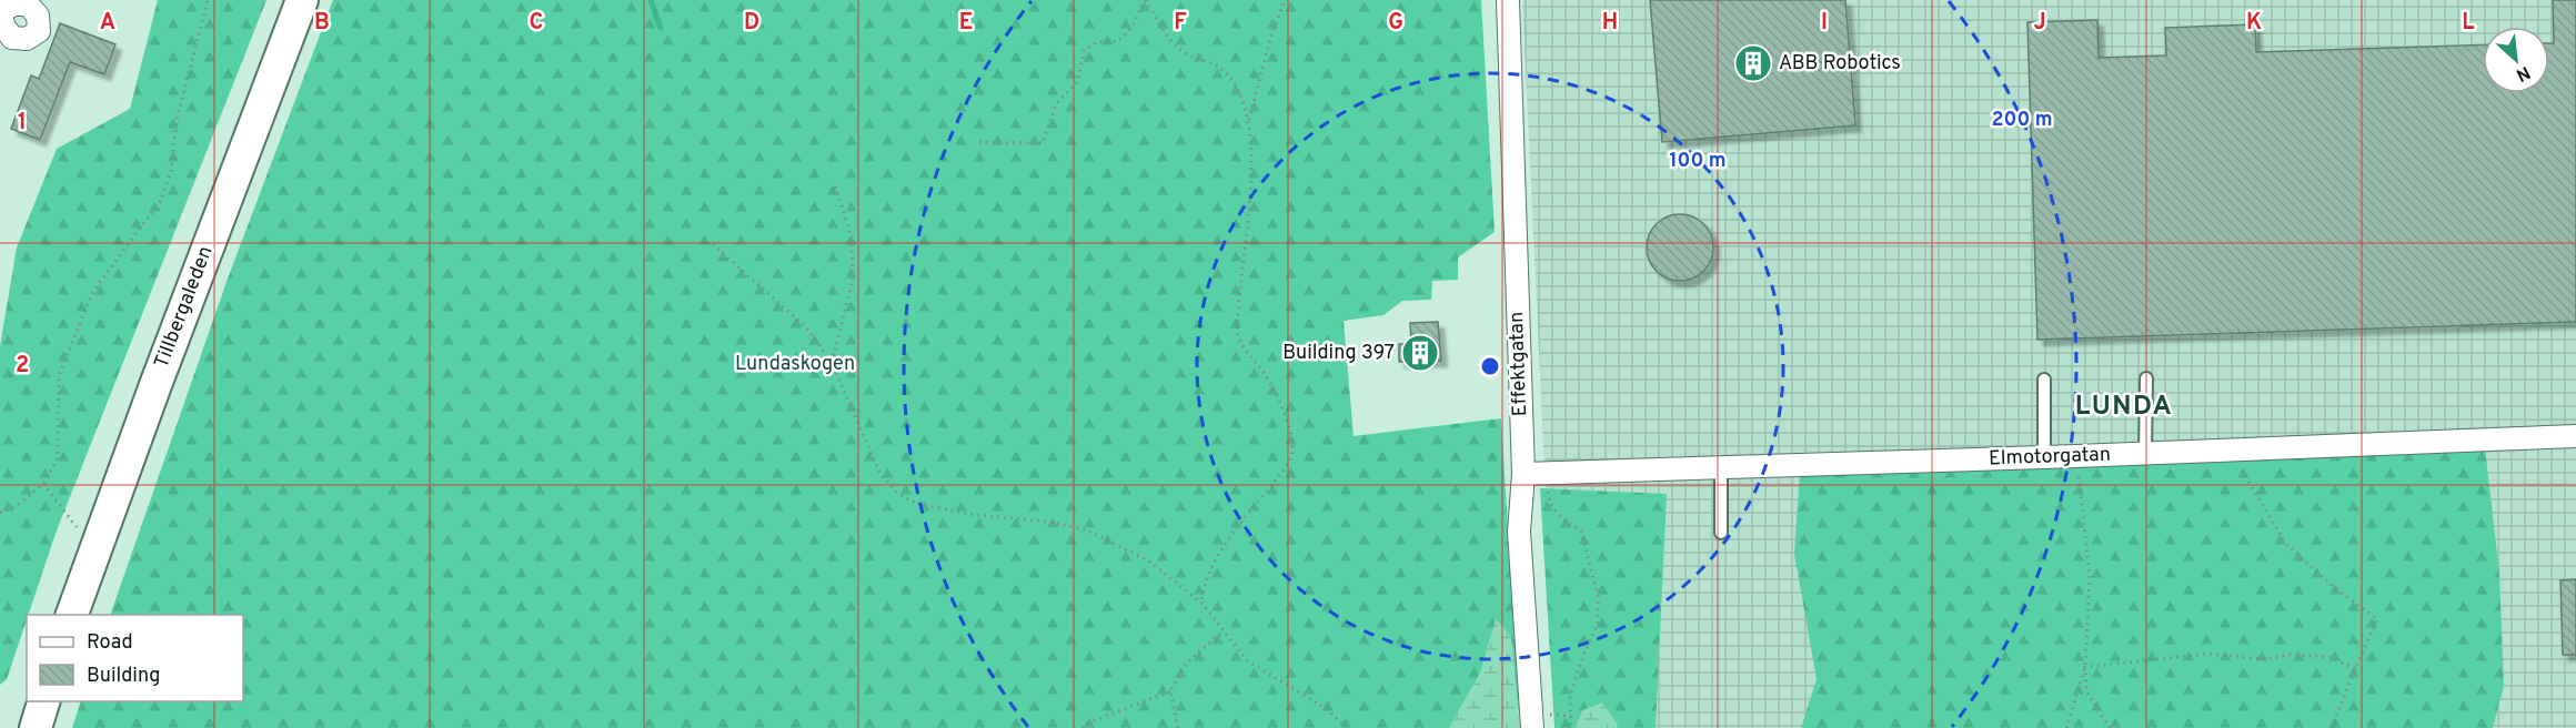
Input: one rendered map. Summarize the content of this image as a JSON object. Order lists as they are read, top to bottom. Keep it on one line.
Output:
{"streets":{"main road":["Tillbergaleden"],"street":["Effektgatan","Elmotorgatan"]},"crossings":[["Effektgatan","Elmotorgatan"]],"districts":["LUNDA"],"parks":["Lundaskogen"],"places":{"building":["ABB Robotics","Building 397"]},"legend":["Road","Building"],"north":"bottom right","grid":{"columns":["A","B","C","D","E","F","G","H","I","J","K","L"],"rows":["1","2"]},"rings":["200 m","100 m"]}
